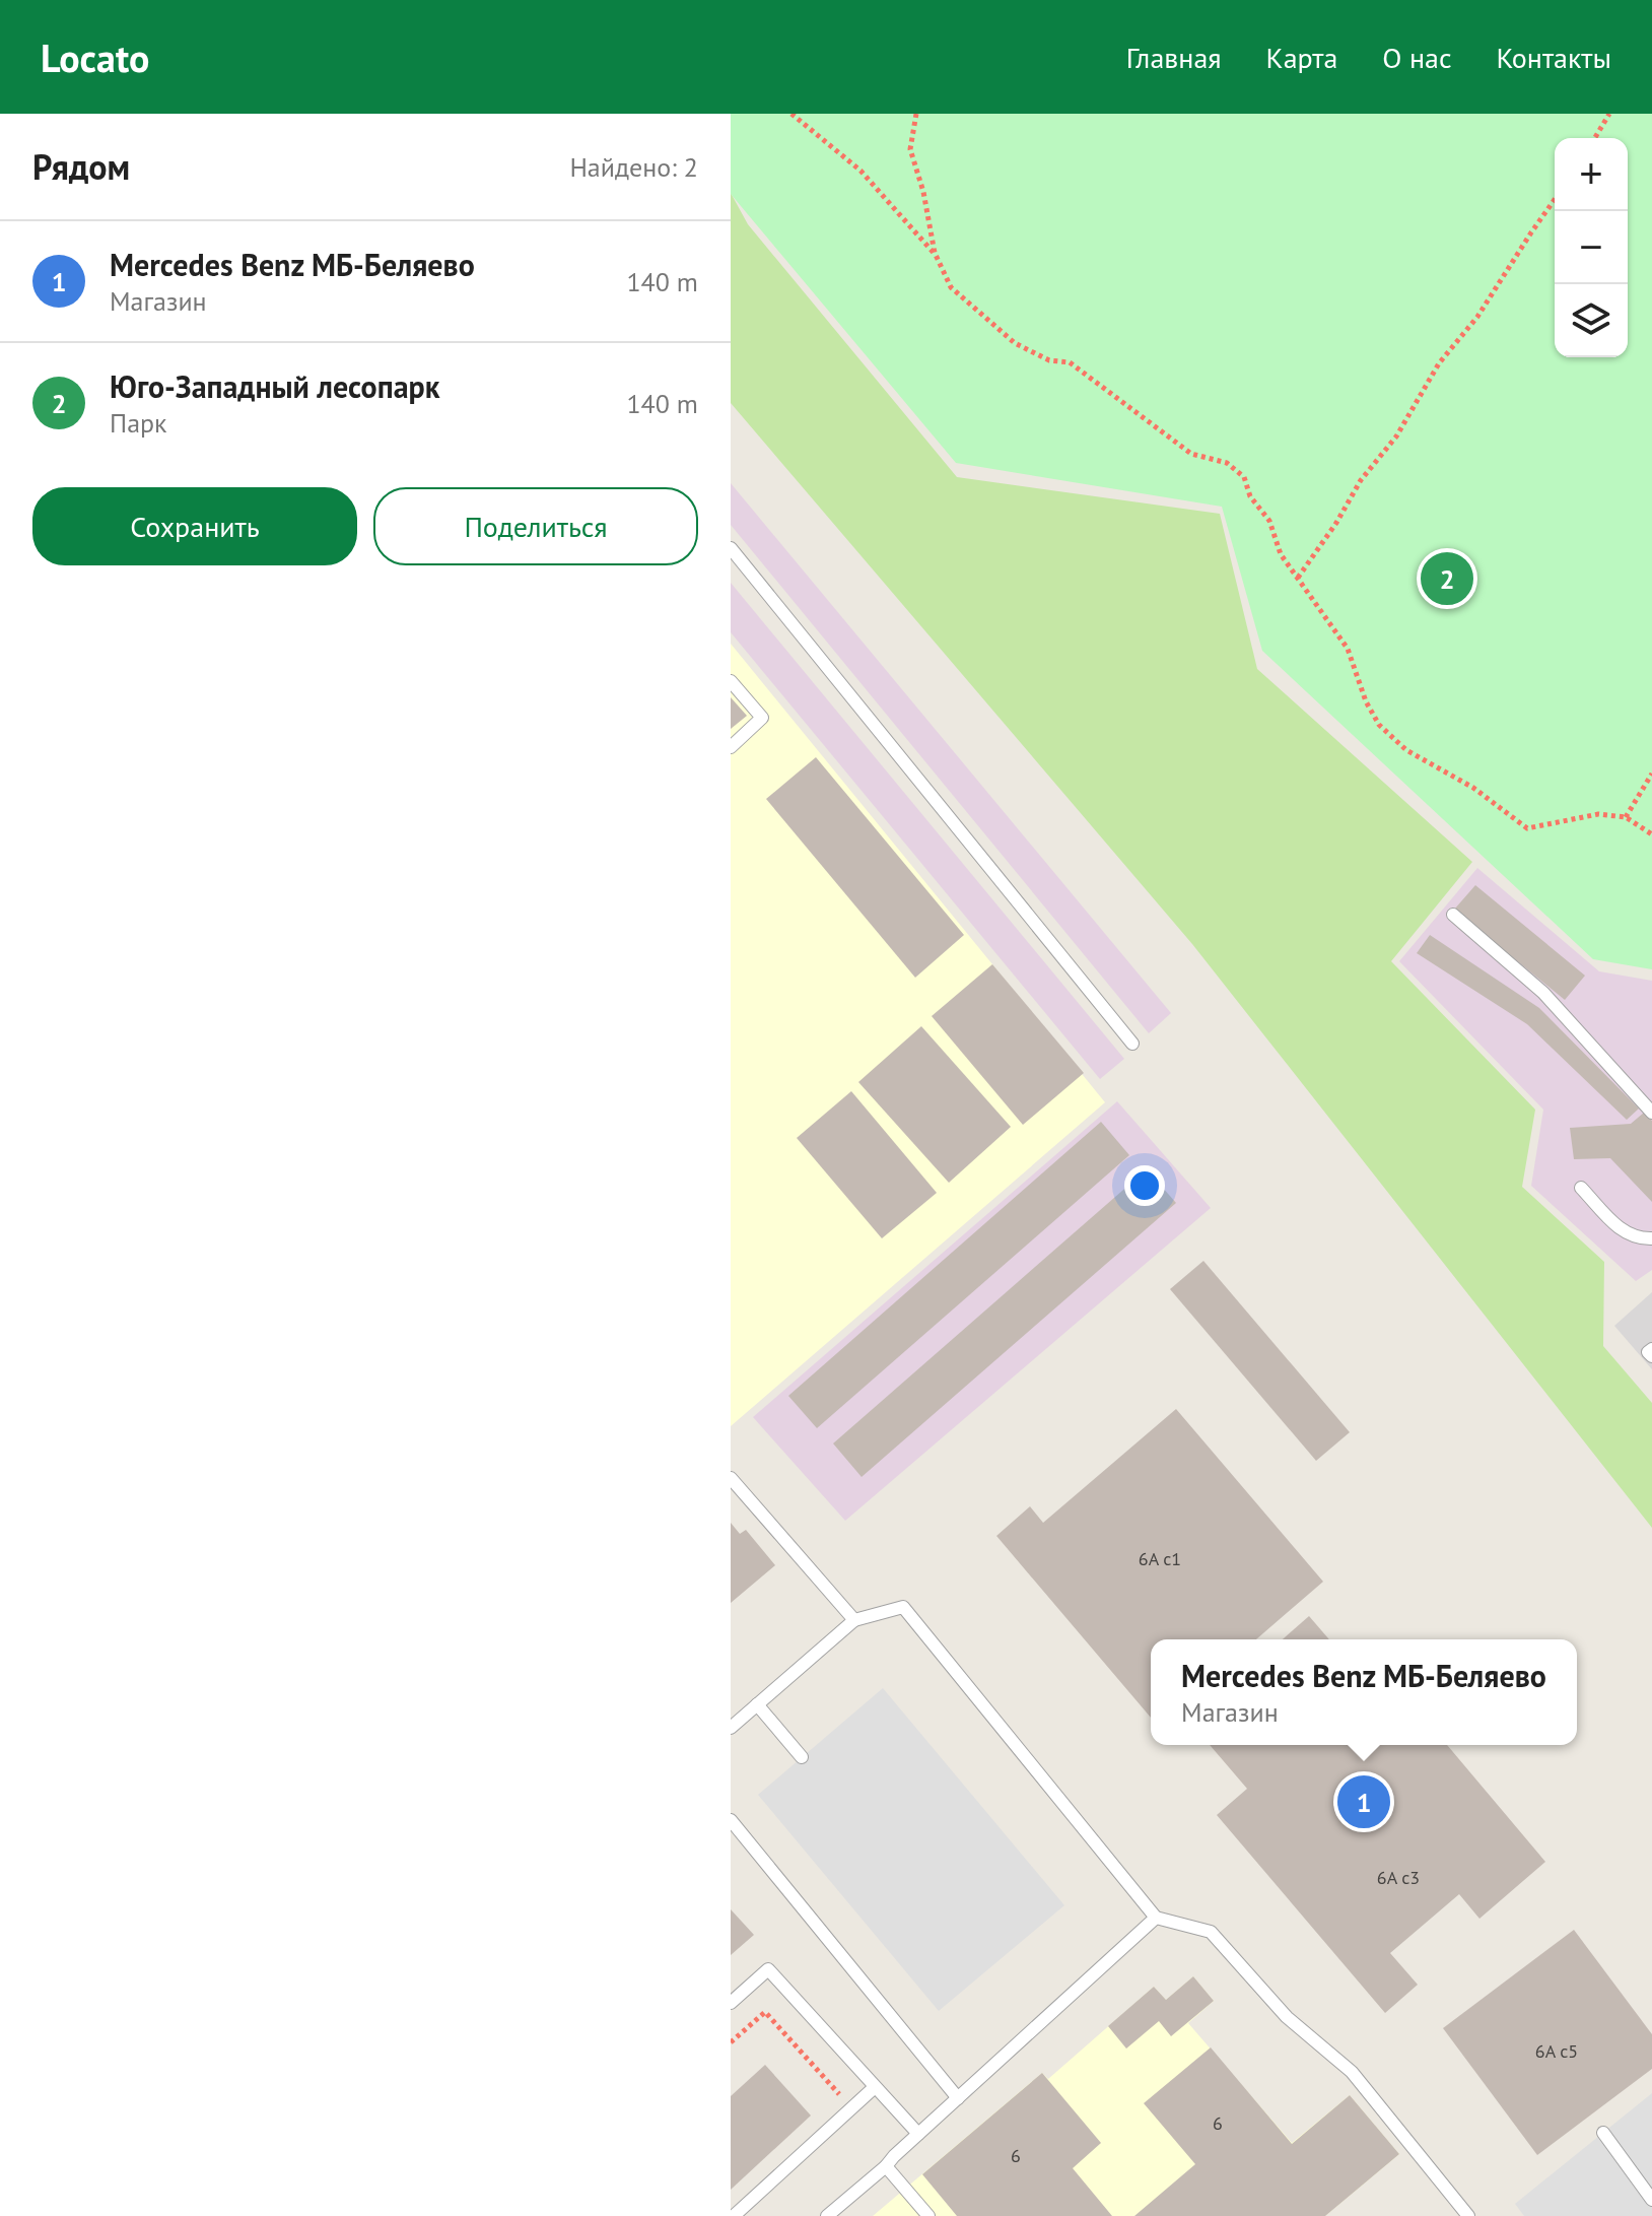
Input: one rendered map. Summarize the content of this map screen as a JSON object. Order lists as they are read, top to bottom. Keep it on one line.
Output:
{"house_numbers":["6А с1","6А с3","6А с5","6","6"],"page":{"header":"Locato","nav":["Главная","Карта","О нас","Контакты"],"heading":["Рядом","Найдено: 2"],"map_buttons":["+","−"],"list":[{"mark":"1","name":"Mercedes Benz МБ-Беляево","note":"Магазин","value":"140 m"},{"mark":"2","name":"Юго-Западный лесопарк","note":"Парк","value":"140 m"}],"buttons":["Сохранить","Поделиться"],"pins":["2","1"],"popup":["Mercedes Benz МБ-Беляево","Магазин"]}}
